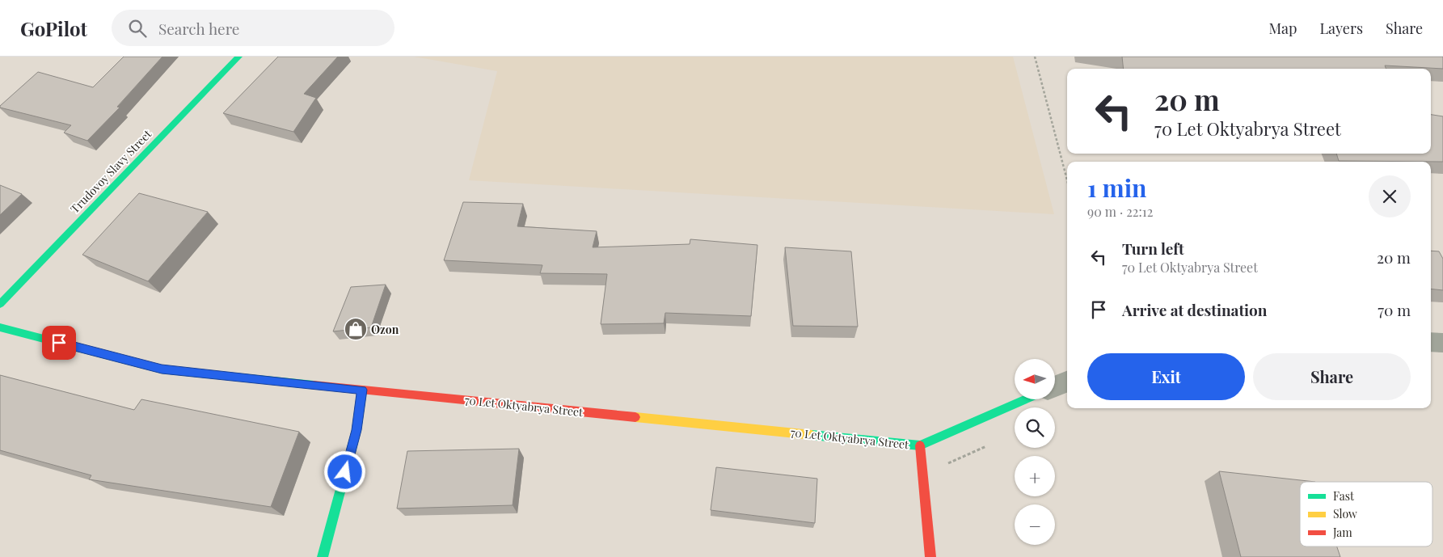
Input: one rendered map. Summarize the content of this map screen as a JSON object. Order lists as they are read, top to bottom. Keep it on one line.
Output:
{"streets":{"street":["Trudovoy Slavy Street","70 Let Oktyabrya Street"]},"places":{"shop":["Ozon"]},"legend":["Fast","Slow","Jam"],"north":"left","page":{"header":"GoPilot","search":"Search here","nav":["Map","Layers","Share"],"turn":["20 m","70 Let Oktyabrya Street"],"heading":["1 min","90 m · 22:12"],"list":[{"name":"Turn left","note":"70 Let Oktyabrya Street","value":"20 m"},{"name":"Arrive at destination","value":"70 m"}],"buttons":["Exit","Share"],"map_buttons":["+","−"]}}
